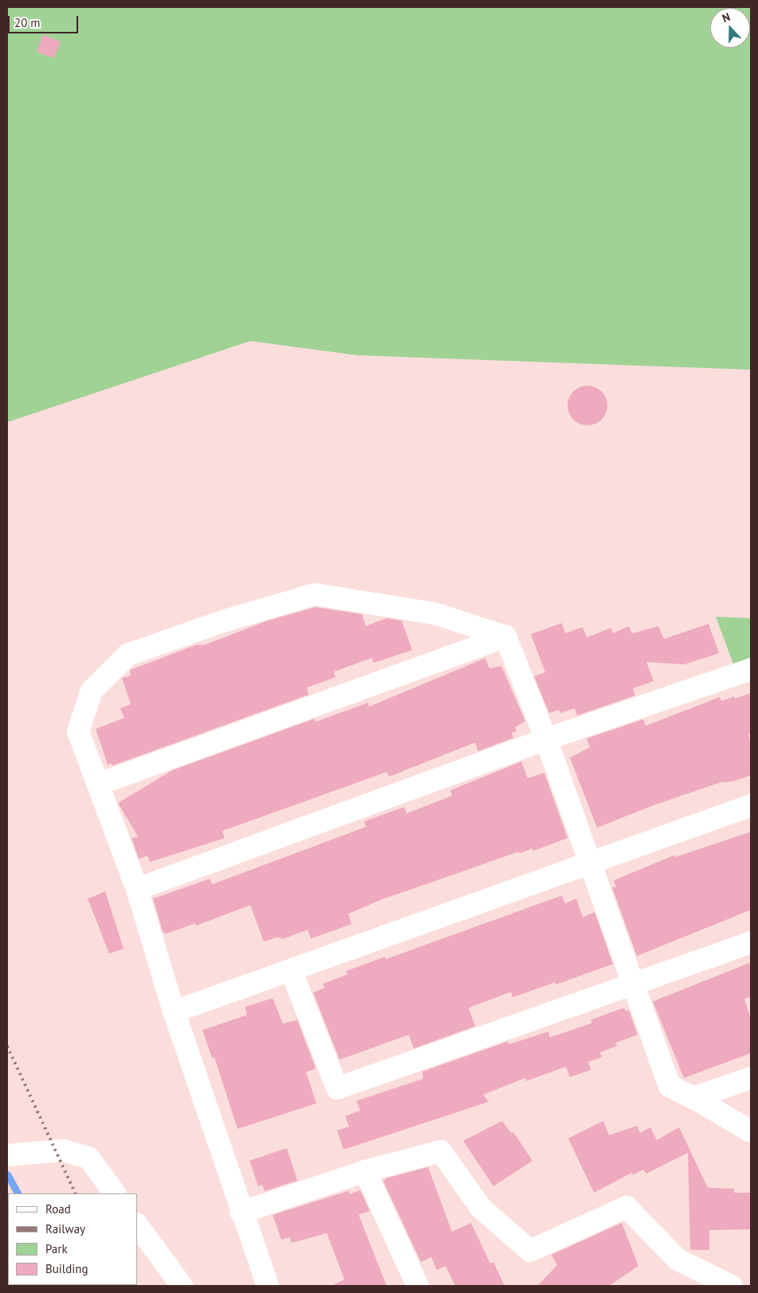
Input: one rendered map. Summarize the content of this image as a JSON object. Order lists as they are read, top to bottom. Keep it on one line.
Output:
{"legend":["Road","Railway","Park","Building"],"scale_bar":"20 m","north":"top"}
